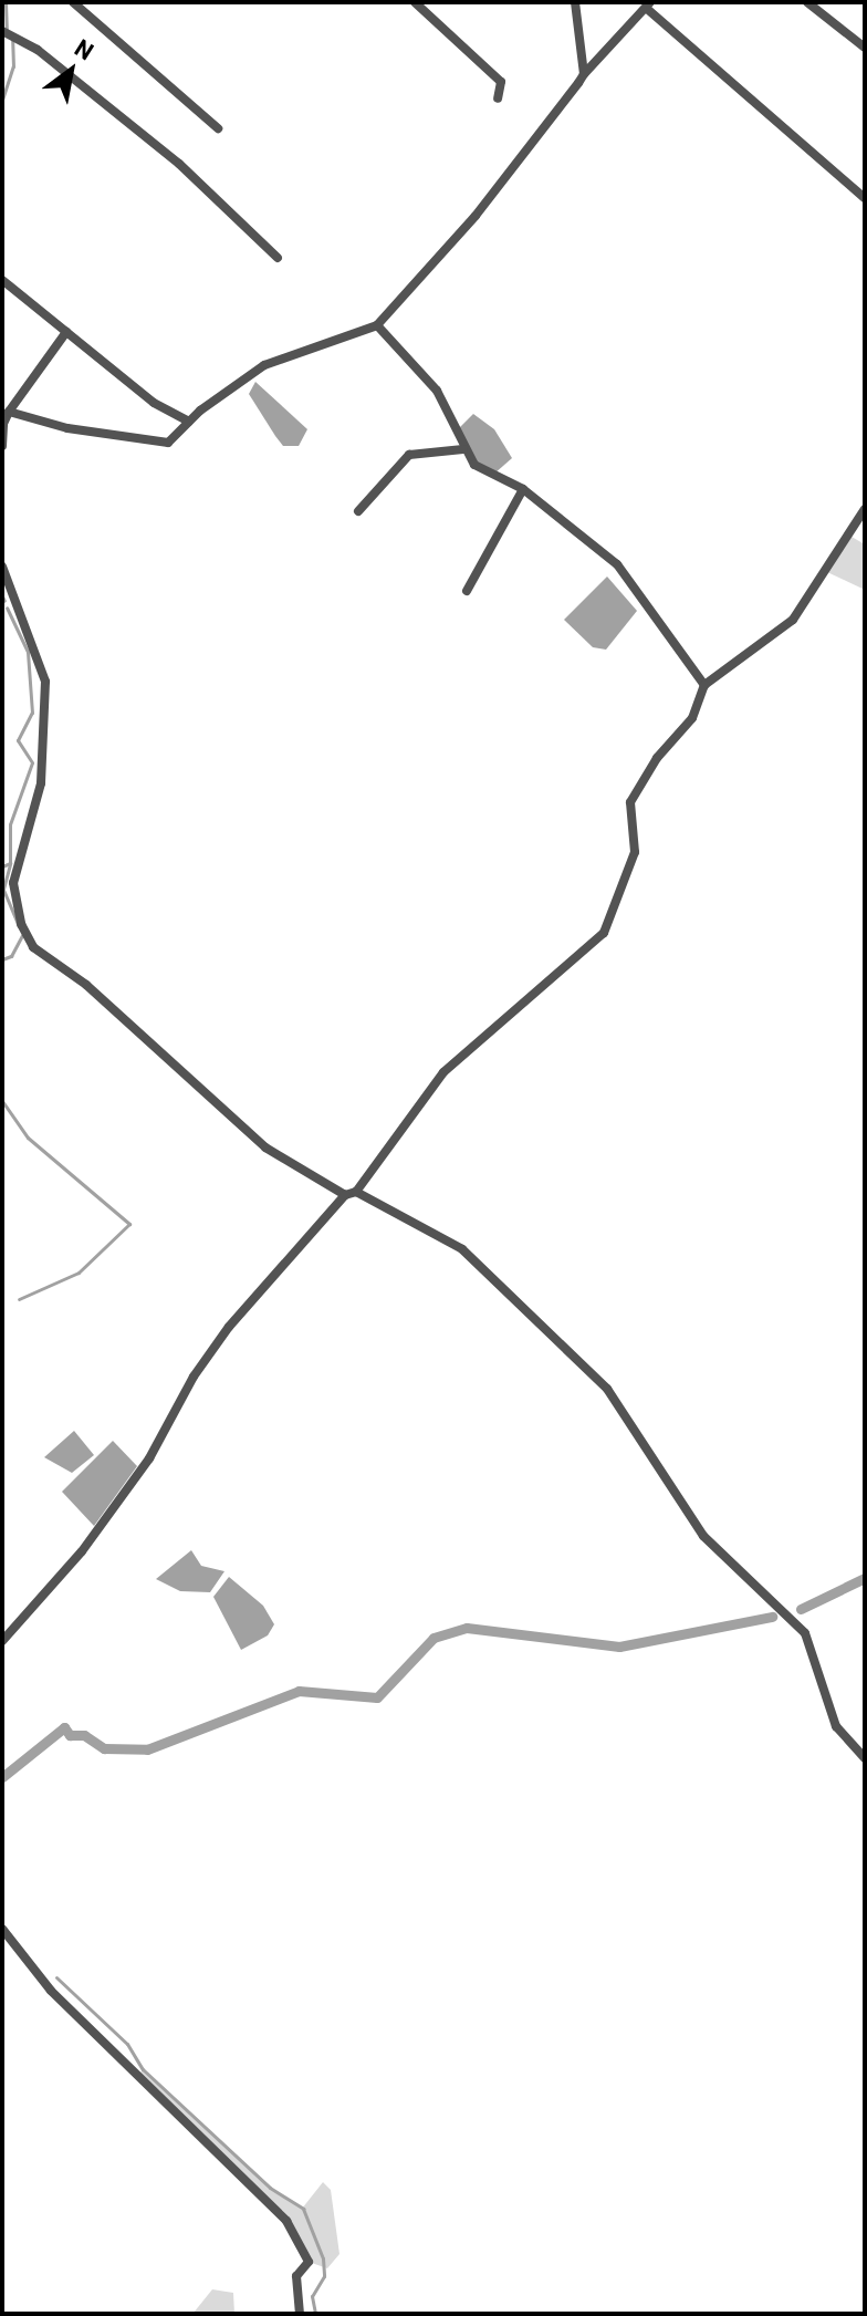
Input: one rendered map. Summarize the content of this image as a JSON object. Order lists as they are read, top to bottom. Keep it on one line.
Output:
{"north":"top right"}
